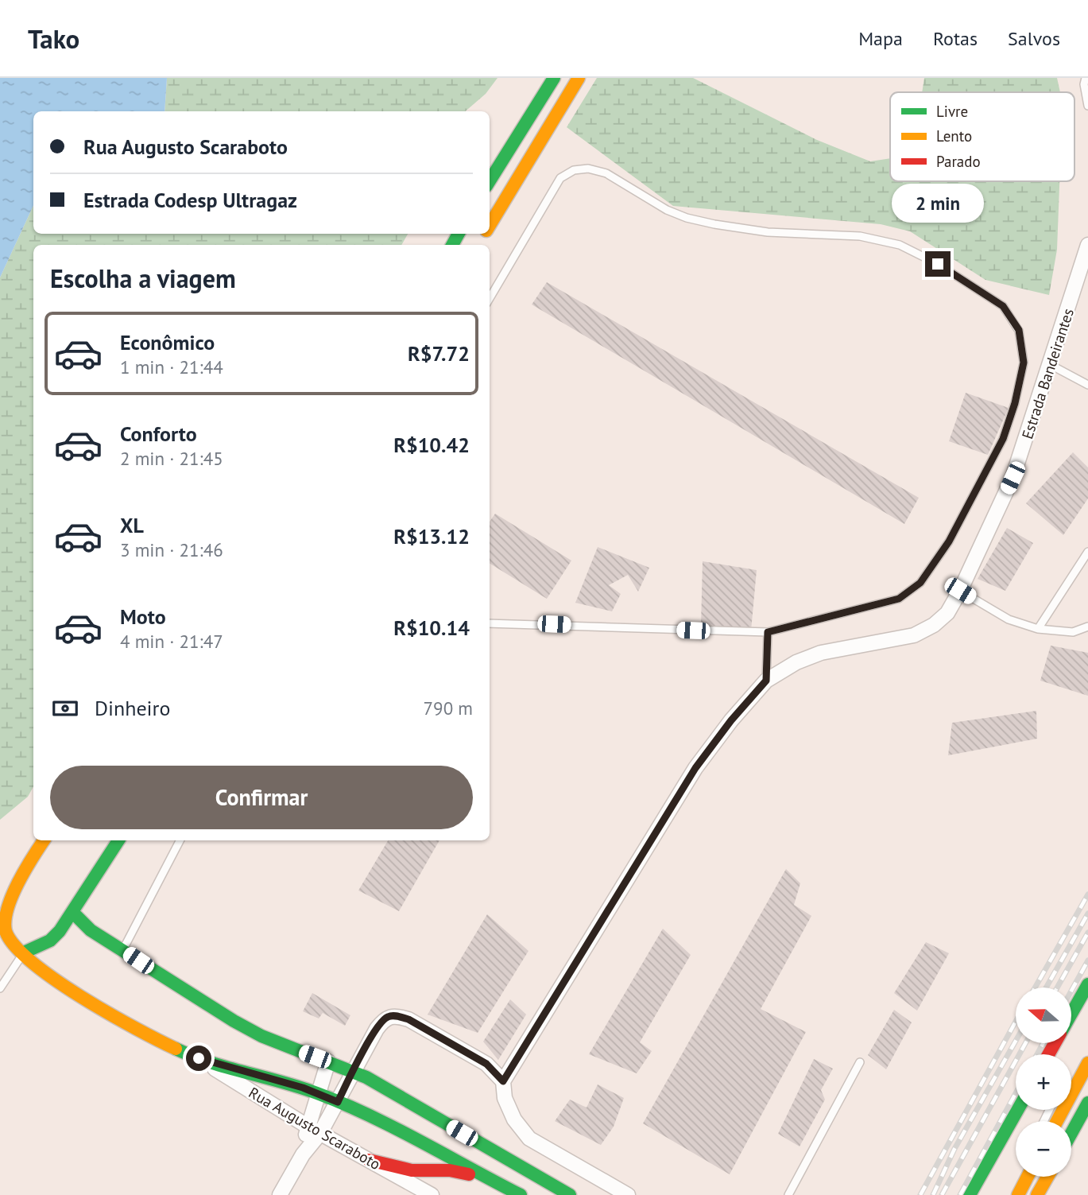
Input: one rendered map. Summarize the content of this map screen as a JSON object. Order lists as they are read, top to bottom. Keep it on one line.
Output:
{"streets":{"main road":["Rua Augusto Scaraboto"],"street":["Estrada Bandeirantes"]},"legend":["Livre","Lento","Parado"],"north":"left","page":{"header":"Tako","nav":["Mapa","Rotas","Salvos"],"banner":["Rua Augusto Scaraboto","Estrada Codesp Ultragaz"],"bubble":"2 min","heading":"Escolha a viagem","list":[{"name":"Econômico","note":"1 min · 21:44","value":"R$7.72"},{"name":"Conforto","note":"2 min · 21:45","value":"R$10.42"},{"name":"XL","note":"3 min · 21:46","value":"R$13.12"},{"name":"Moto","note":"4 min · 21:47","value":"R$10.14"}],"pay":["Dinheiro","790 m"],"buttons":"Confirmar","map_buttons":["+","−"]}}
